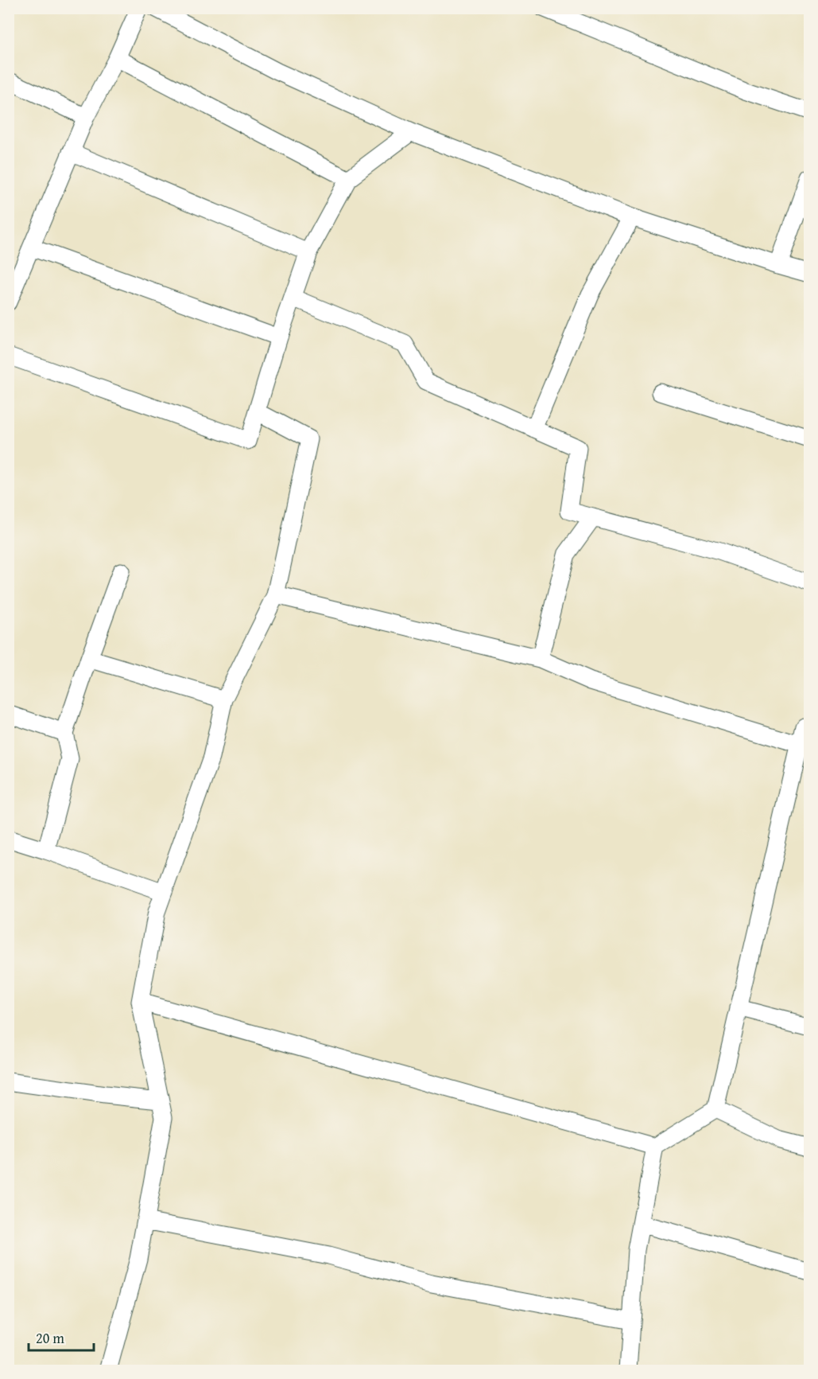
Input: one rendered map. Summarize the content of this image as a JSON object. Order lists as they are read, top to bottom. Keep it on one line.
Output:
{"scale_bar":"20 m"}
